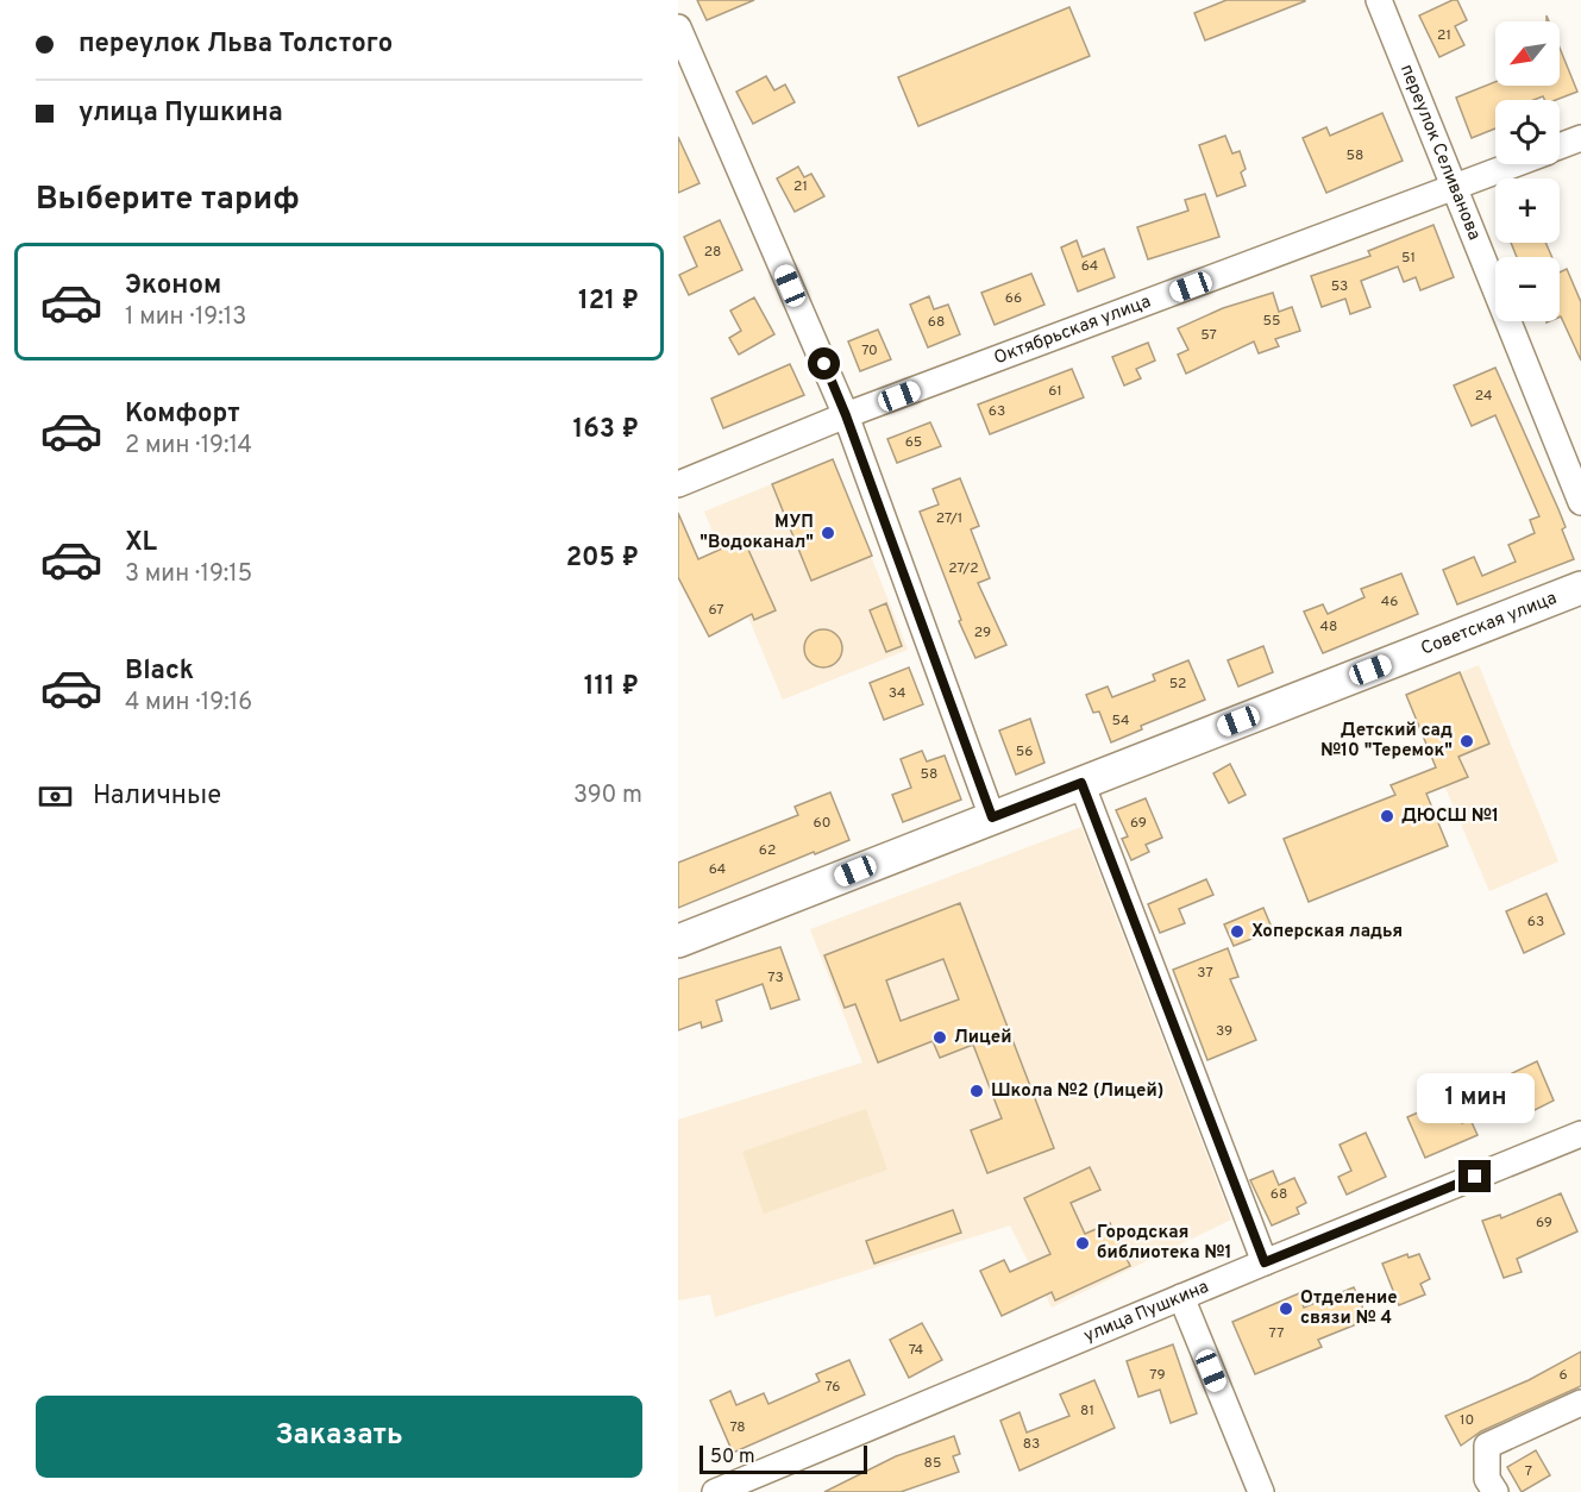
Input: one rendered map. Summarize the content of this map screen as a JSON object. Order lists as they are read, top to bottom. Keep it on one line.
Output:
{"streets":{"main road":["Советская улица"],"street":["переулок Селиванова","Октябрьская улица","улица Пушкина"]},"crossings":[["переулок Селиванова","Октябрьская улица"]],"places":["МУП \"Водоканал\"","Детский сад №10 \"Теремок\"","ДЮСШ №1","Хоперская ладья","Лицей","Школа №2 (Лицей)","Городская библиотека №1","Отделение связи № 4"],"house_numbers":["21","58","21","28","51","64","53","66","55","68","57","70","61","24","63","65","27/1","27/2","46","67","48","29","52","34","54","56","58","60","69","62","64","63","37","73","39","68","69","77","74","79","6","76","81","10","78","83","85","7"],"scale_bar":"50 m","north":"bottom left","page":{"banner":["переулок Льва Толстого","улица Пушкина"],"map_buttons":["+","−"],"heading":"Выберите тариф","list":[{"name":"Эконом","note":"1 мин · 19:13","value":"121 ₽"},{"name":"Комфорт","note":"2 мин · 19:14","value":"163 ₽"},{"name":"XL","note":"3 мин · 19:15","value":"205 ₽"},{"name":"Black","note":"4 мин · 19:16","value":"111 ₽"}],"pay":["Наличные","390 m"],"bubble":"1 мин","buttons":"Заказать","scale":"50 m"}}
